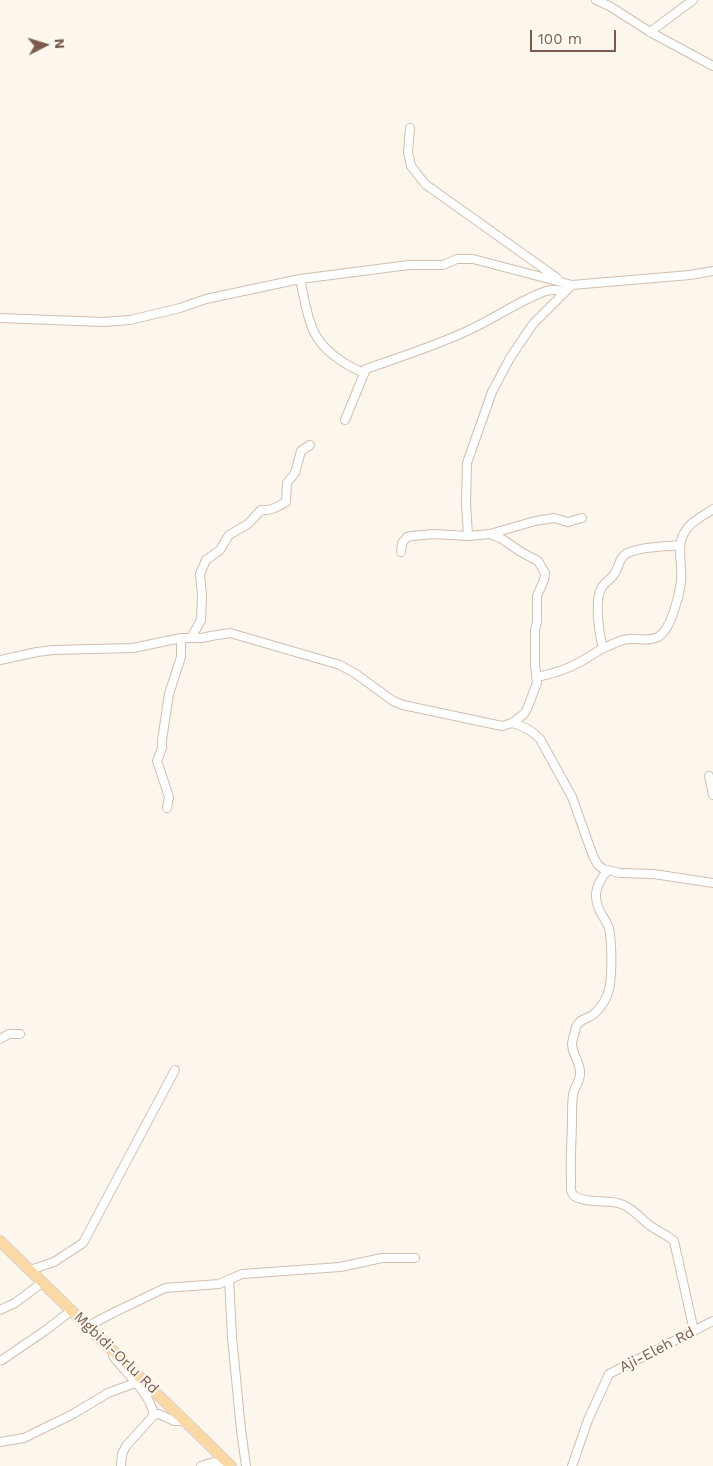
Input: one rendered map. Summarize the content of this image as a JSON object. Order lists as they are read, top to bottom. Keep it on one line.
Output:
{"streets":{"main road":["Mgbidi-Orlu Rd"],"street":["Aji-Eleh Rd"]},"scale_bar":"100 m","north":"right"}
